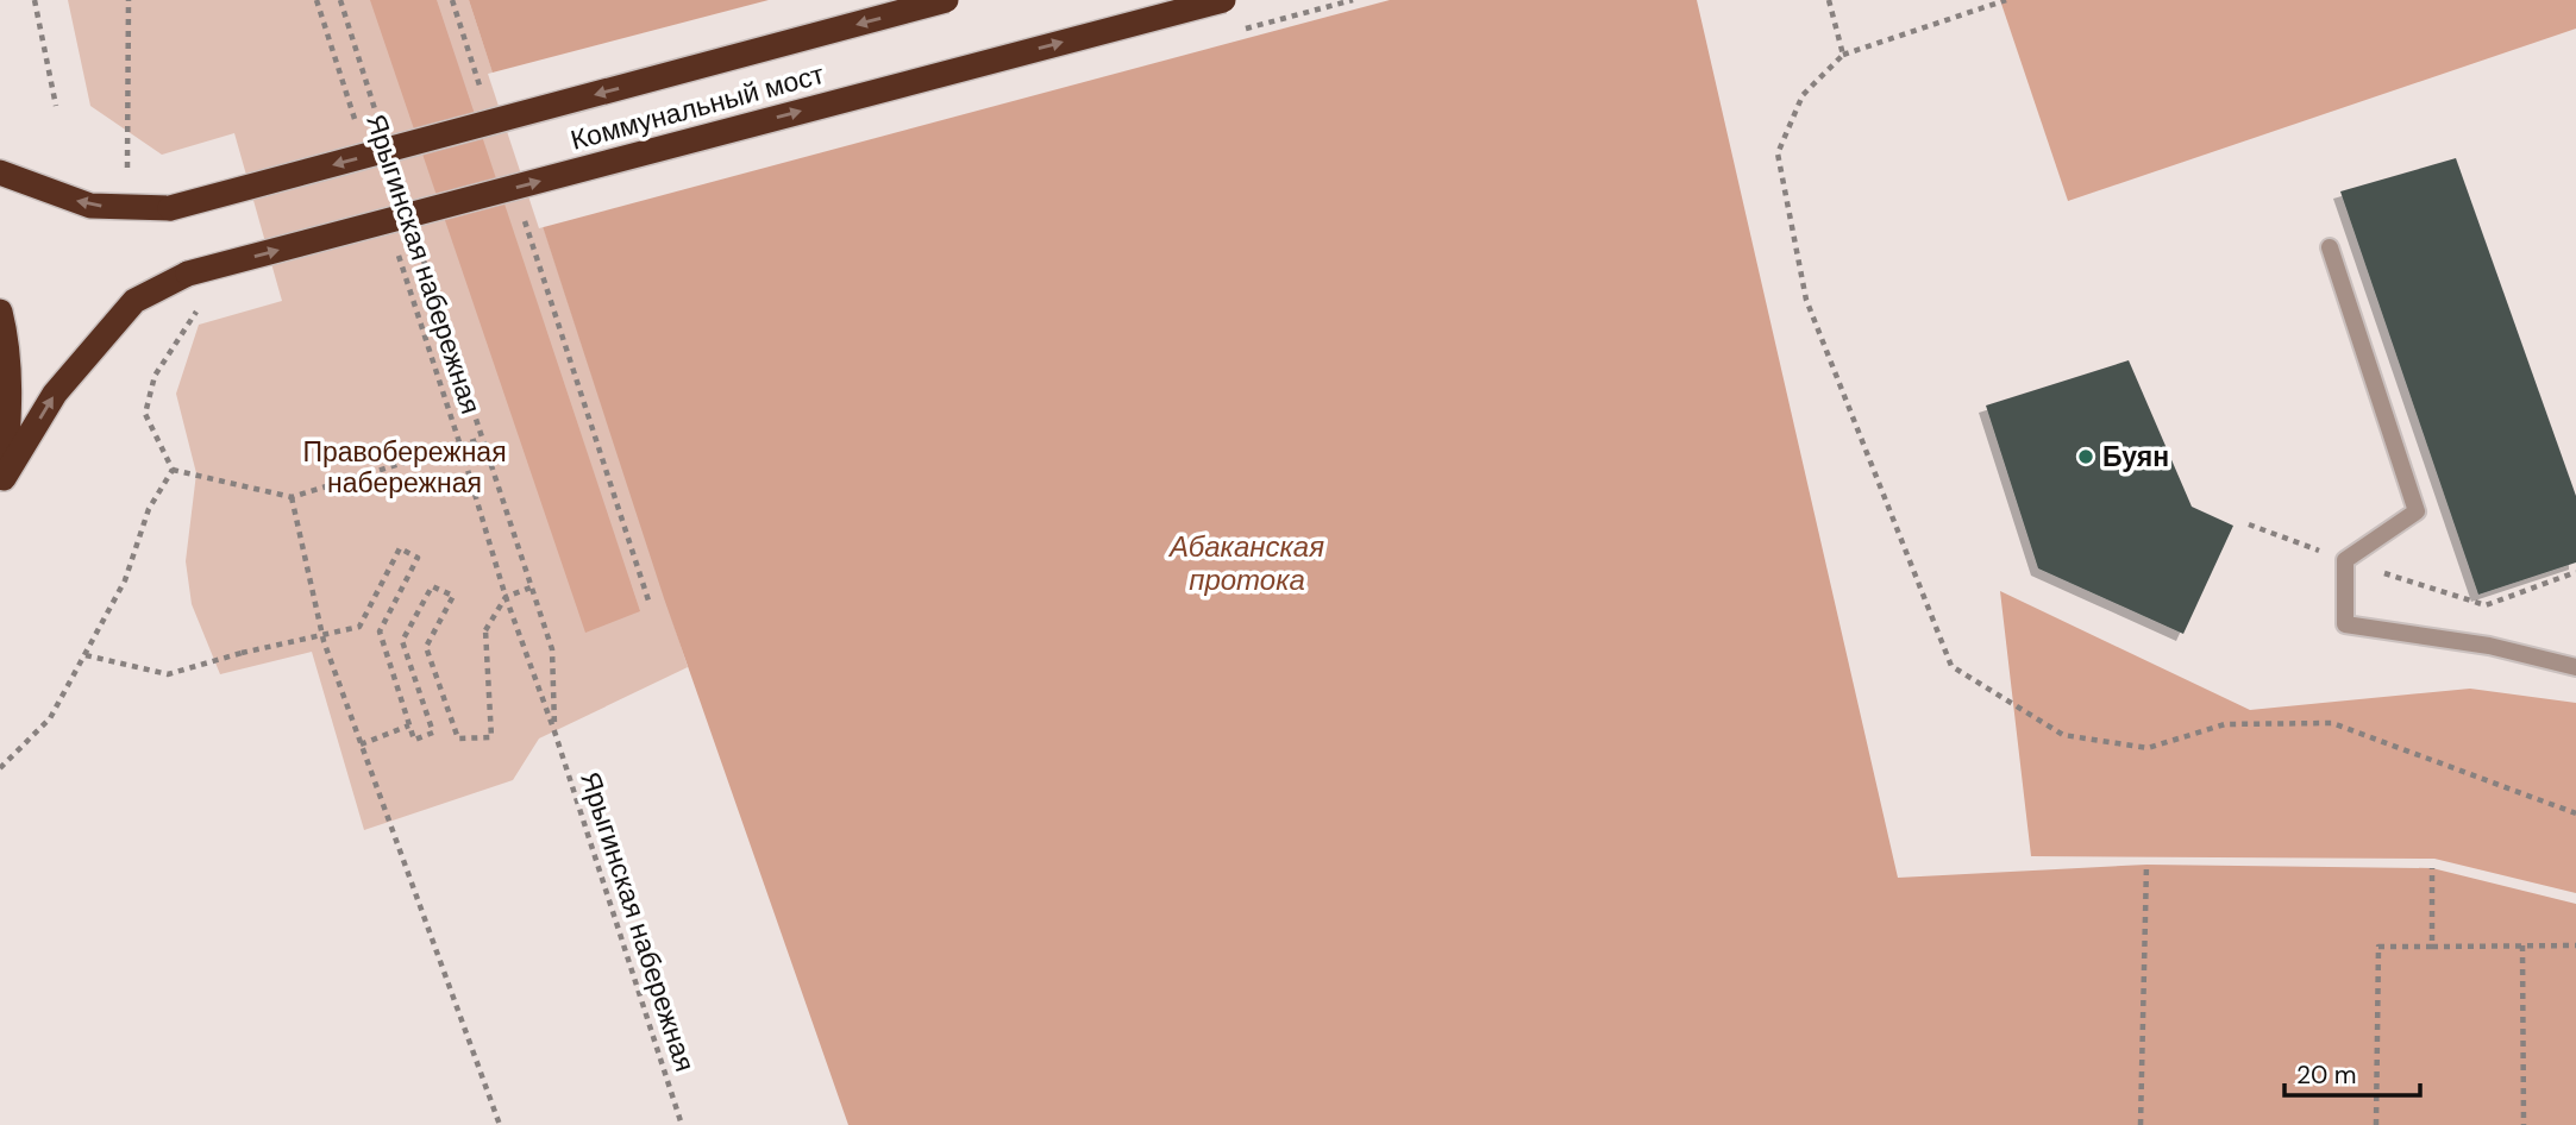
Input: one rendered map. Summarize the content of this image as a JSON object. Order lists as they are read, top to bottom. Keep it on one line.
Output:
{"streets":{"highway":["Коммунальный мост"],"path":["Ярыгинская набережная"]},"water":["Абаканская протока"],"parks":["Правобережная набережная"],"places":["Буян"],"scale_bar":"20 m"}
